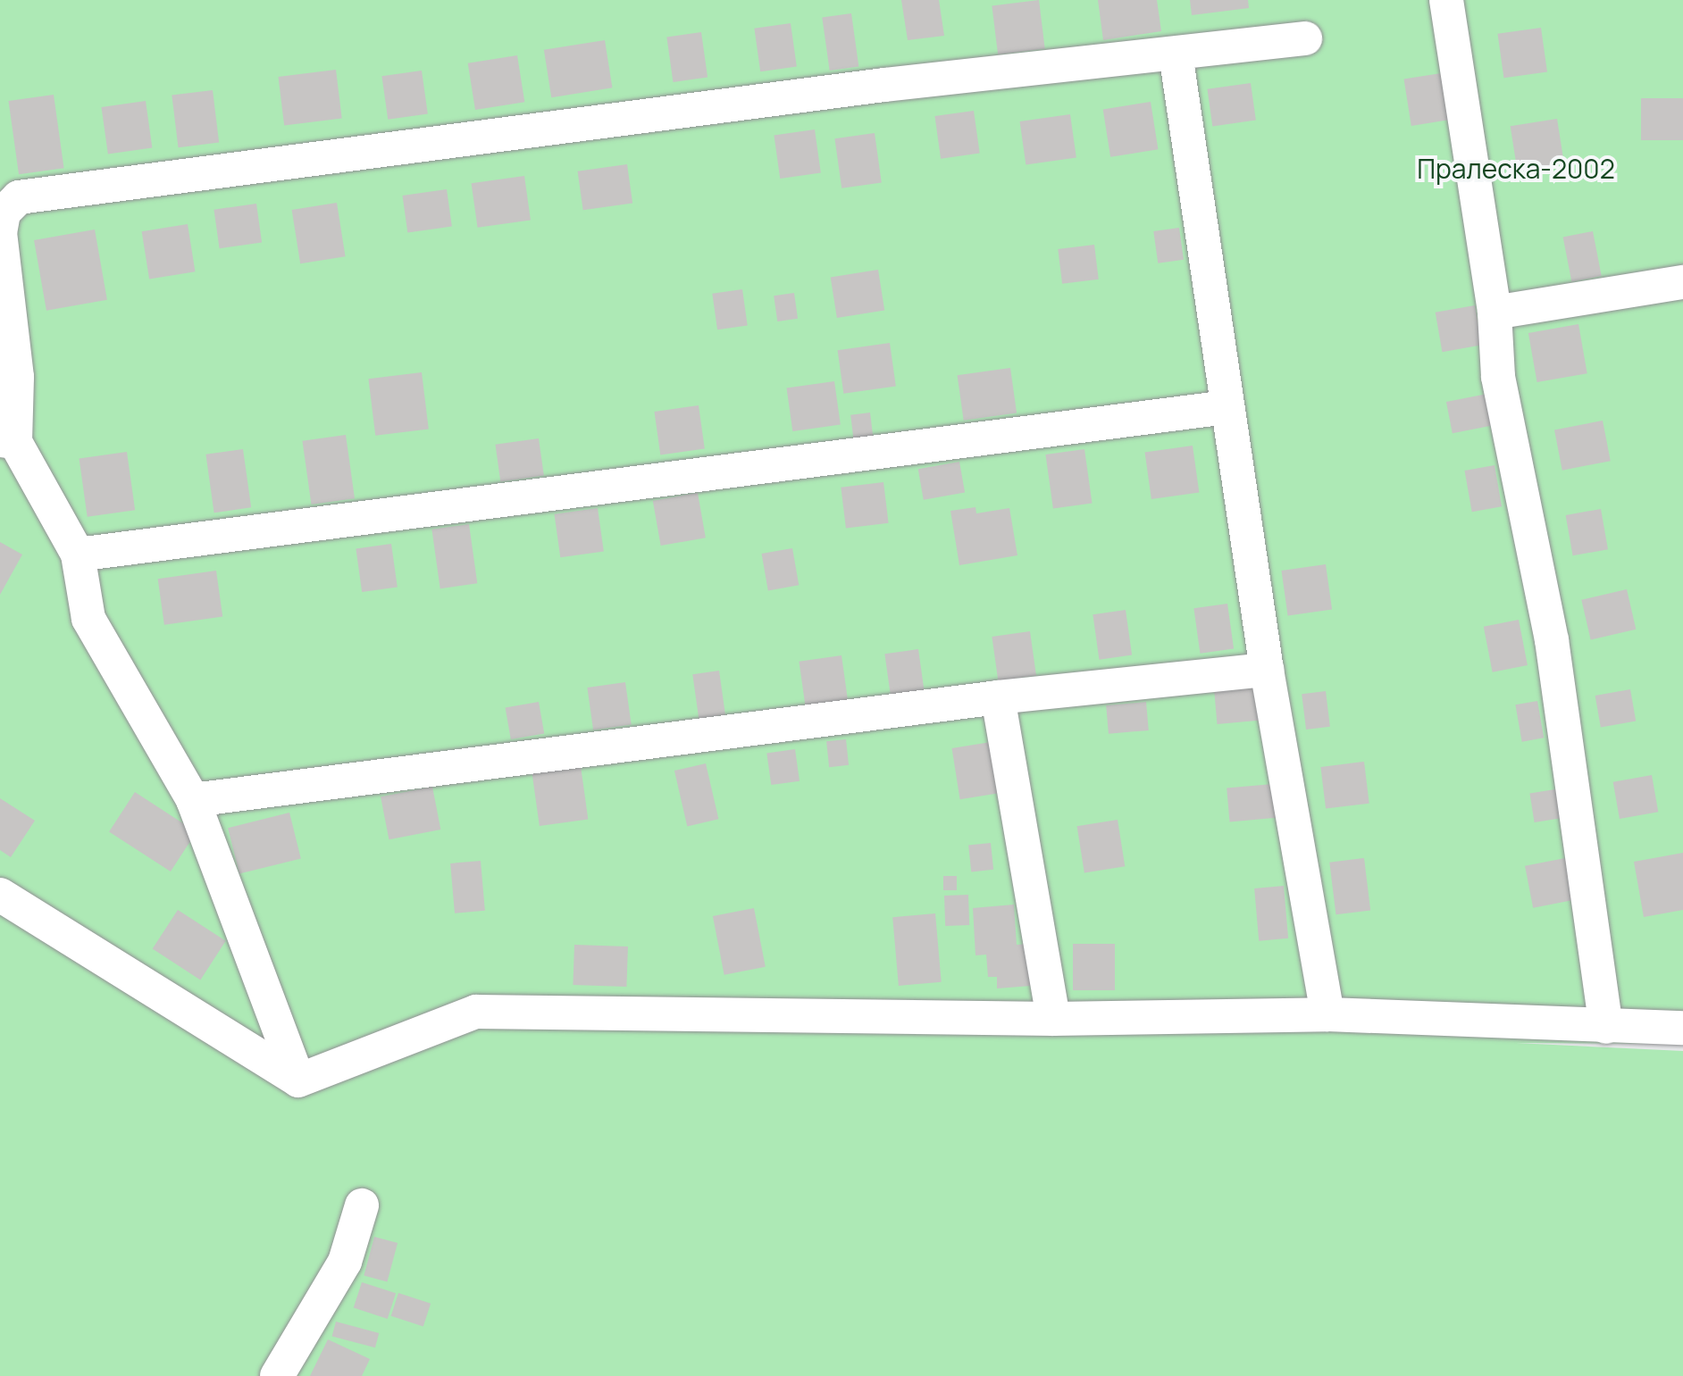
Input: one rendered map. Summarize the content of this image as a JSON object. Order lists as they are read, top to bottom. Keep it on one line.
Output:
{"parks":["Пралеска-2002"]}
